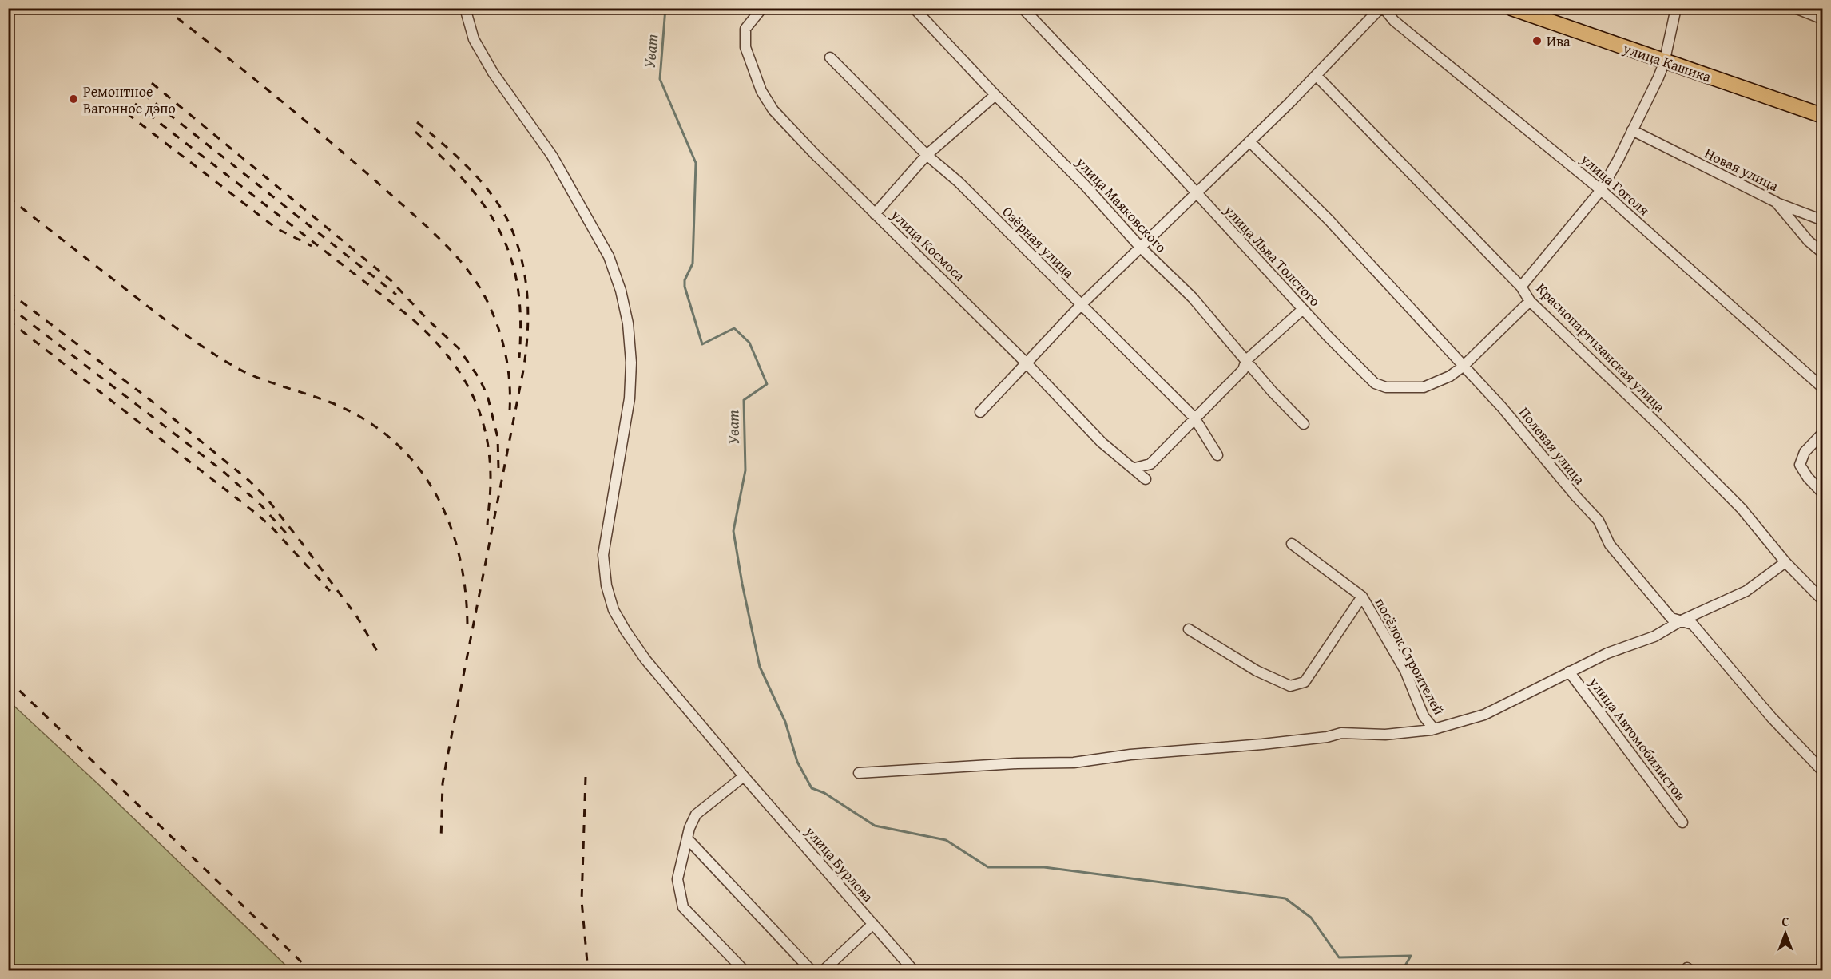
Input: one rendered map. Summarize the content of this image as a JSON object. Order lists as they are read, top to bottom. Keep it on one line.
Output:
{"streets":{"highway":["улица Кашика"],"street":["Новая улица","улица Гоголя","улица Маяковского","Озёрная улица","улица Космоса","улица Льва Толстого","Краснопартизанская улица","Полевая улица","посёлок Строителей","улица Автомобилистов","улица Бурлова"]},"crossings":[["улица Льва Толстого","Краснопартизанская улица"],["улица Льва Толстого","Полевая улица"]],"water":["Уват"],"places":["Ива","Ремонтное Вагонное дэпо"],"north":"top"}
